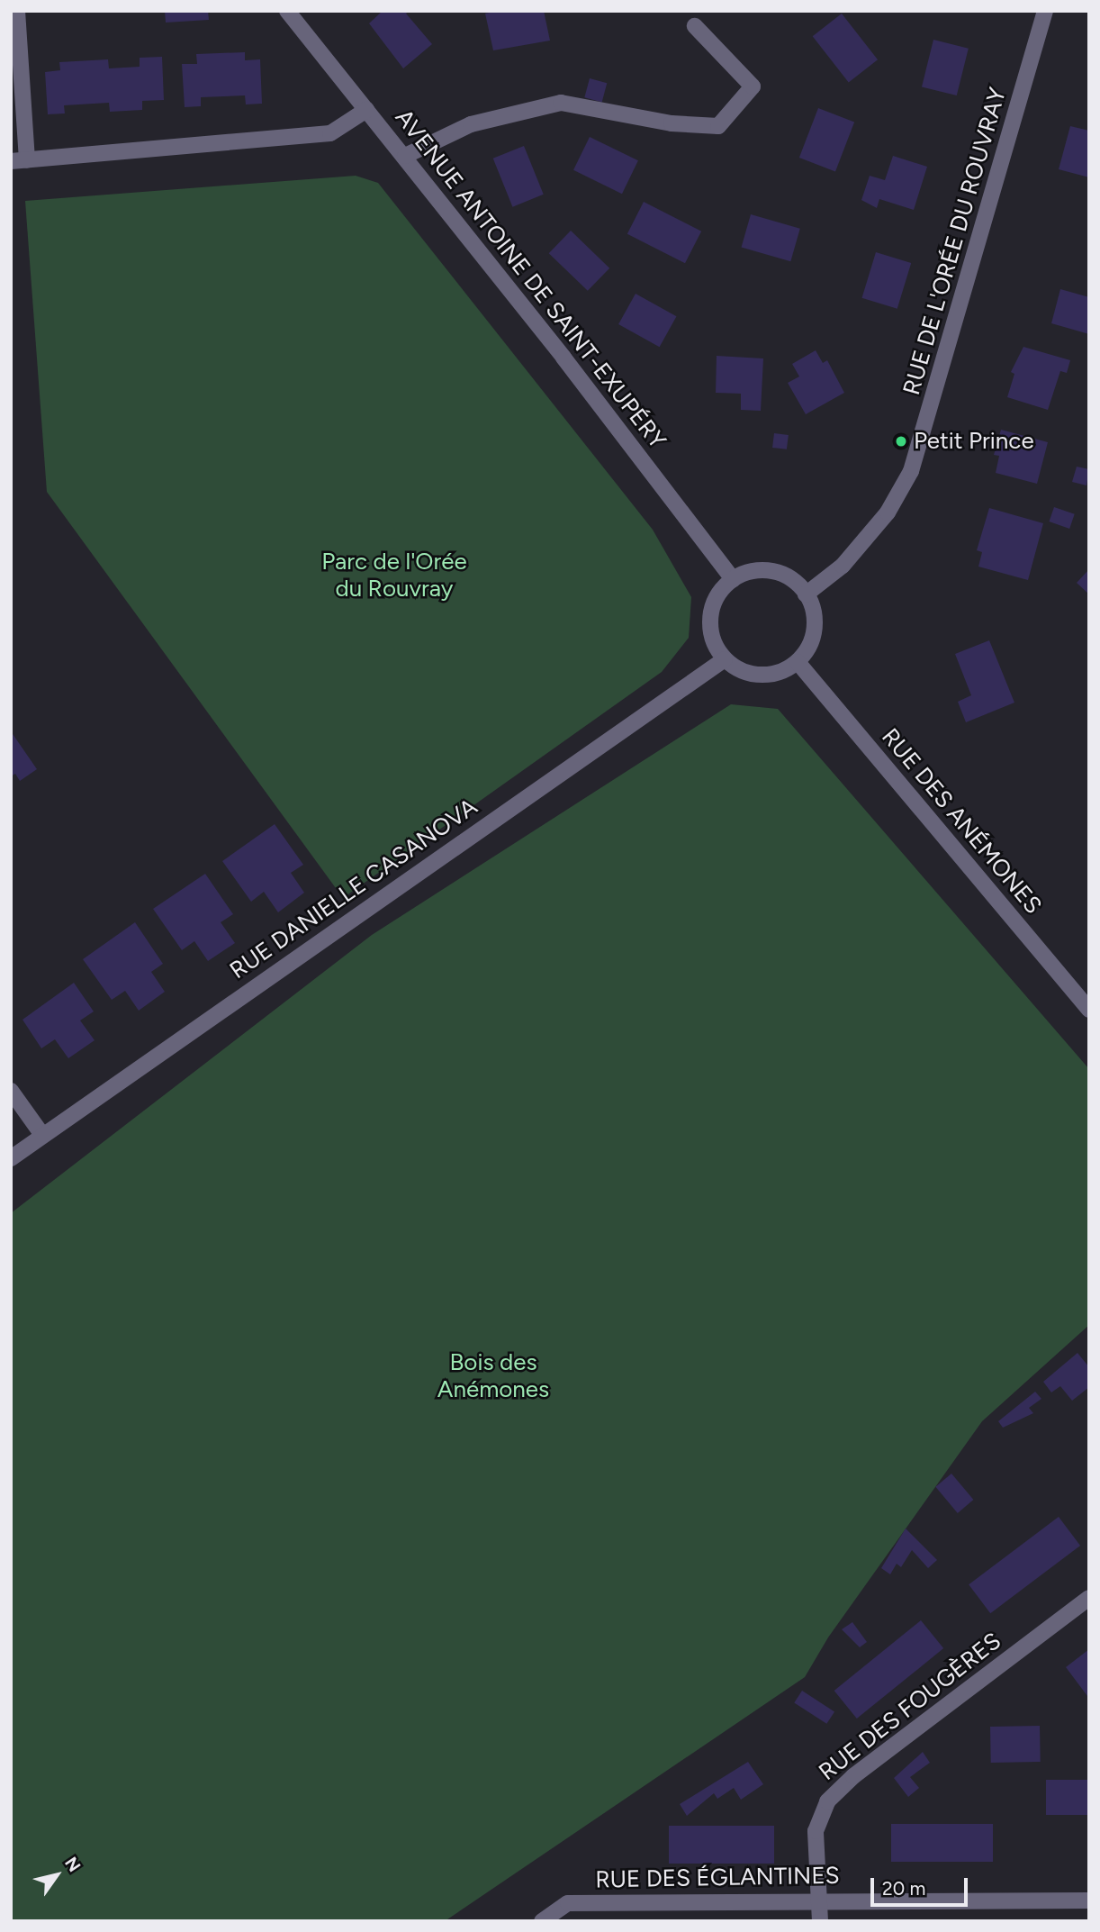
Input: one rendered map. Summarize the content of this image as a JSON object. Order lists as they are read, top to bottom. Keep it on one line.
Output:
{"streets":{"street":["RUE DE L'ORÉE DU ROUVRAY","AVENUE ANTOINE DE SAINT-EXUPÉRY","RUE DES ANÉMONES","RUE DANIELLE CASANOVA","RUE DES FOUGÈRES","RUE DES ÉGLANTINES"]},"crossings":[["RUE DE L'ORÉE DU ROUVRAY","AVENUE ANTOINE DE SAINT-EXUPÉRY"],["RUE DE L'ORÉE DU ROUVRAY","RUE DES ANÉMONES"],["RUE DE L'ORÉE DU ROUVRAY","RUE DANIELLE CASANOVA"],["AVENUE ANTOINE DE SAINT-EXUPÉRY","RUE DES ANÉMONES"],["AVENUE ANTOINE DE SAINT-EXUPÉRY","RUE DANIELLE CASANOVA"],["RUE DES ANÉMONES","RUE DANIELLE CASANOVA"],["RUE DES FOUGÈRES","RUE DES ÉGLANTINES"]],"parks":["Parc de l'Orée du Rouvray","Bois des Anémones"],"places":["Petit Prince"],"scale_bar":"20 m","north":"top right"}
